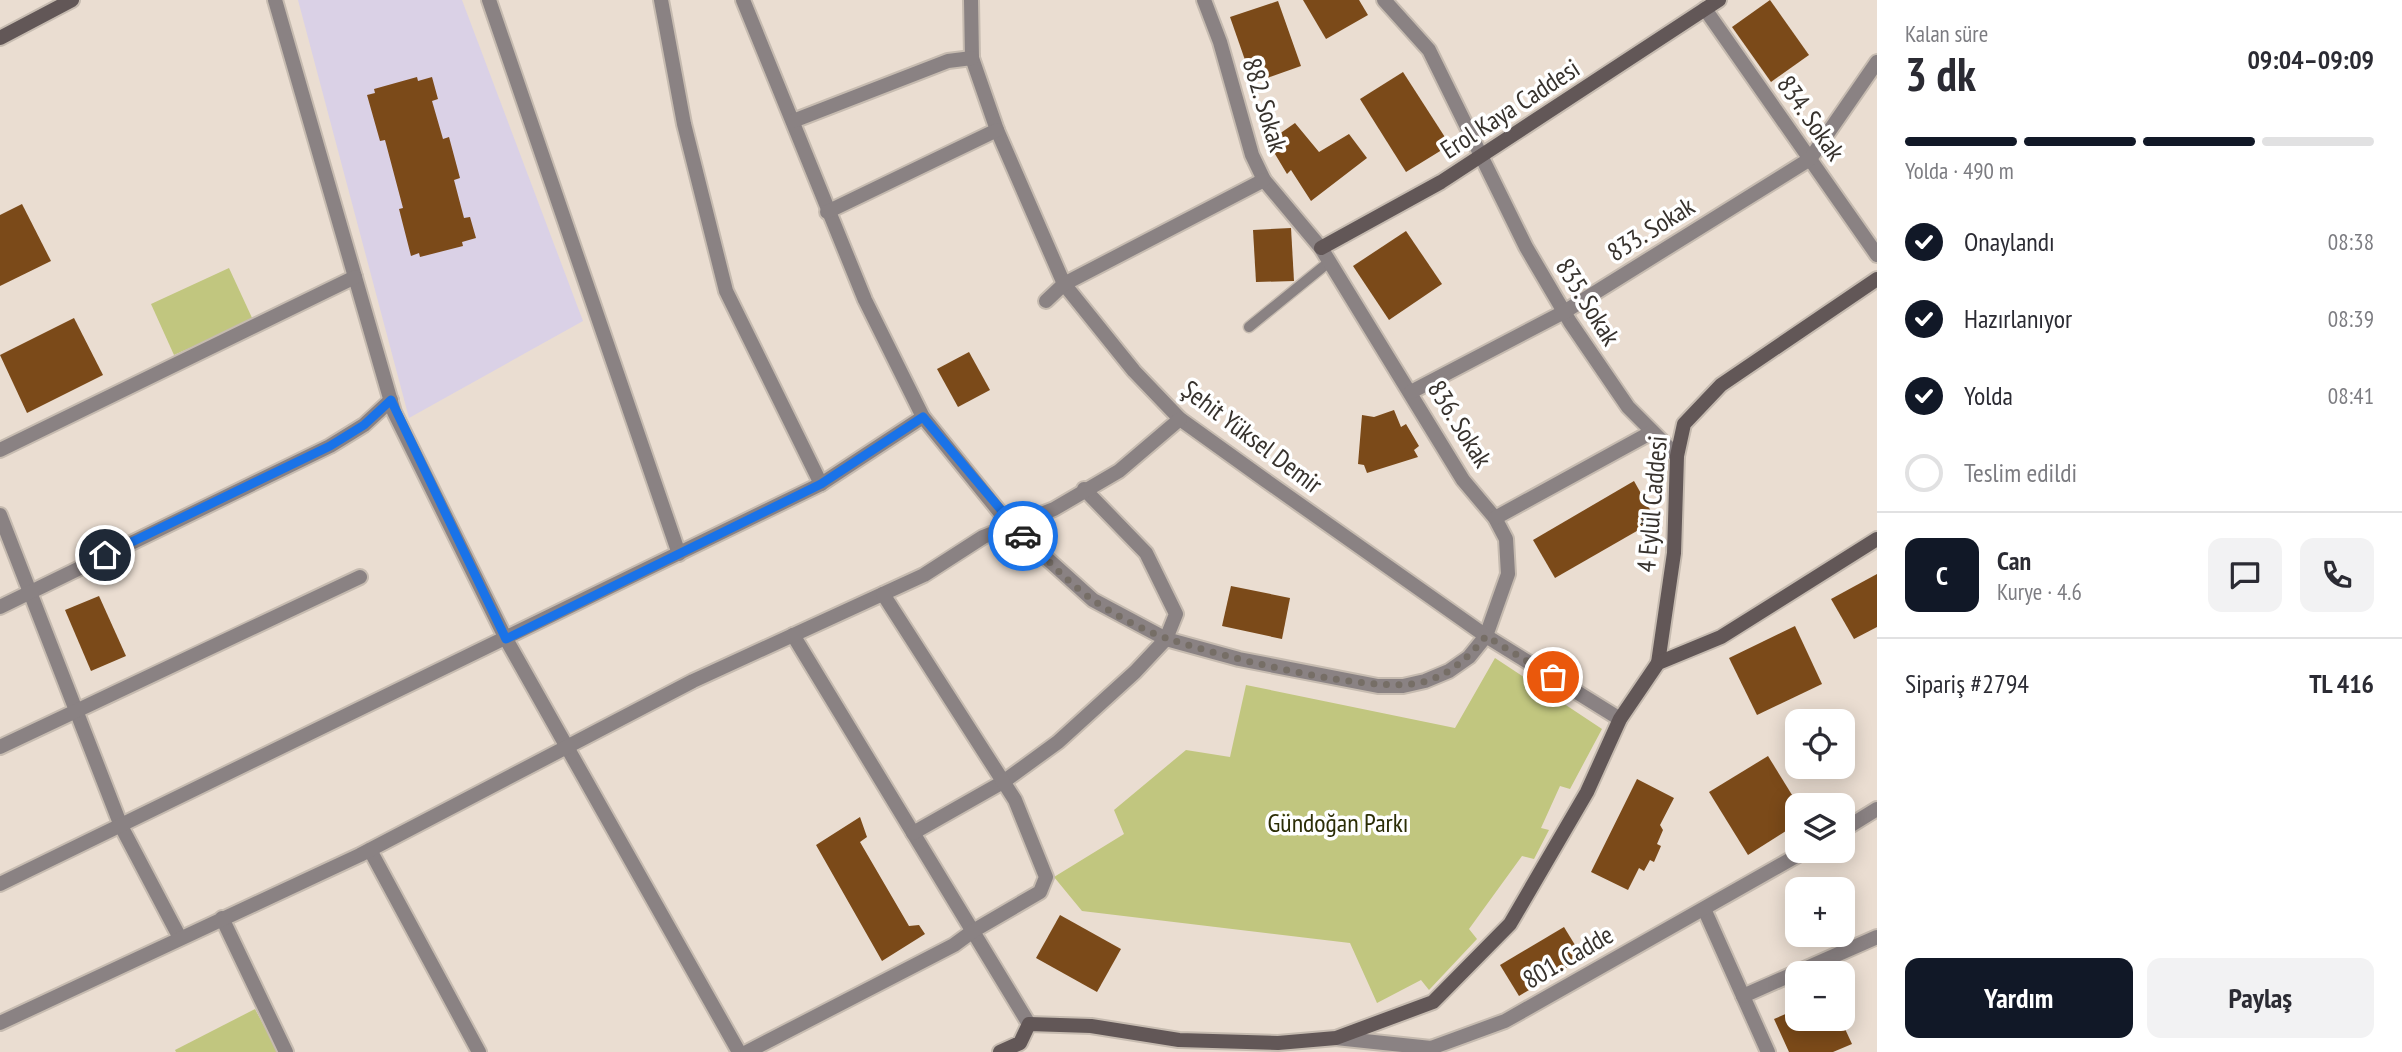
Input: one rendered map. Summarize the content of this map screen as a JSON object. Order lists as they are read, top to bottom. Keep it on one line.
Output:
{"streets":{"street":["882. Sokak","Erol Kaya Caddesi","834. Sokak","833. Sokak","835. Sokak","836. Sokak","Şehit Yüksel Demir","4 Eylül Caddesi","801. Cadde"]},"crossings":[["882. Sokak","Erol Kaya Caddesi"],["882. Sokak","836. Sokak"],["Erol Kaya Caddesi","834. Sokak"],["Erol Kaya Caddesi","835. Sokak"],["Erol Kaya Caddesi","836. Sokak"],["834. Sokak","833. Sokak"],["833. Sokak","835. Sokak"],["833. Sokak","836. Sokak"],["835. Sokak","4 Eylül Caddesi"],["836. Sokak","Şehit Yüksel Demir"]],"parks":["Gündoğan Parkı"],"page":{"heading":["3 dk","Kalan süre","09:04–09:09"],"panel":["Can","Kurye · 4.6","Sipariş #2794","TL 416"],"bar":"Yolda · 490 m","list":[["Onaylandı","08:38"],["Hazırlanıyor","08:39"],["Yolda","08:41"],"Teslim edildi"],"round":"C","map_buttons":["+","−"],"buttons":["Yardım","Paylaş"]}}
